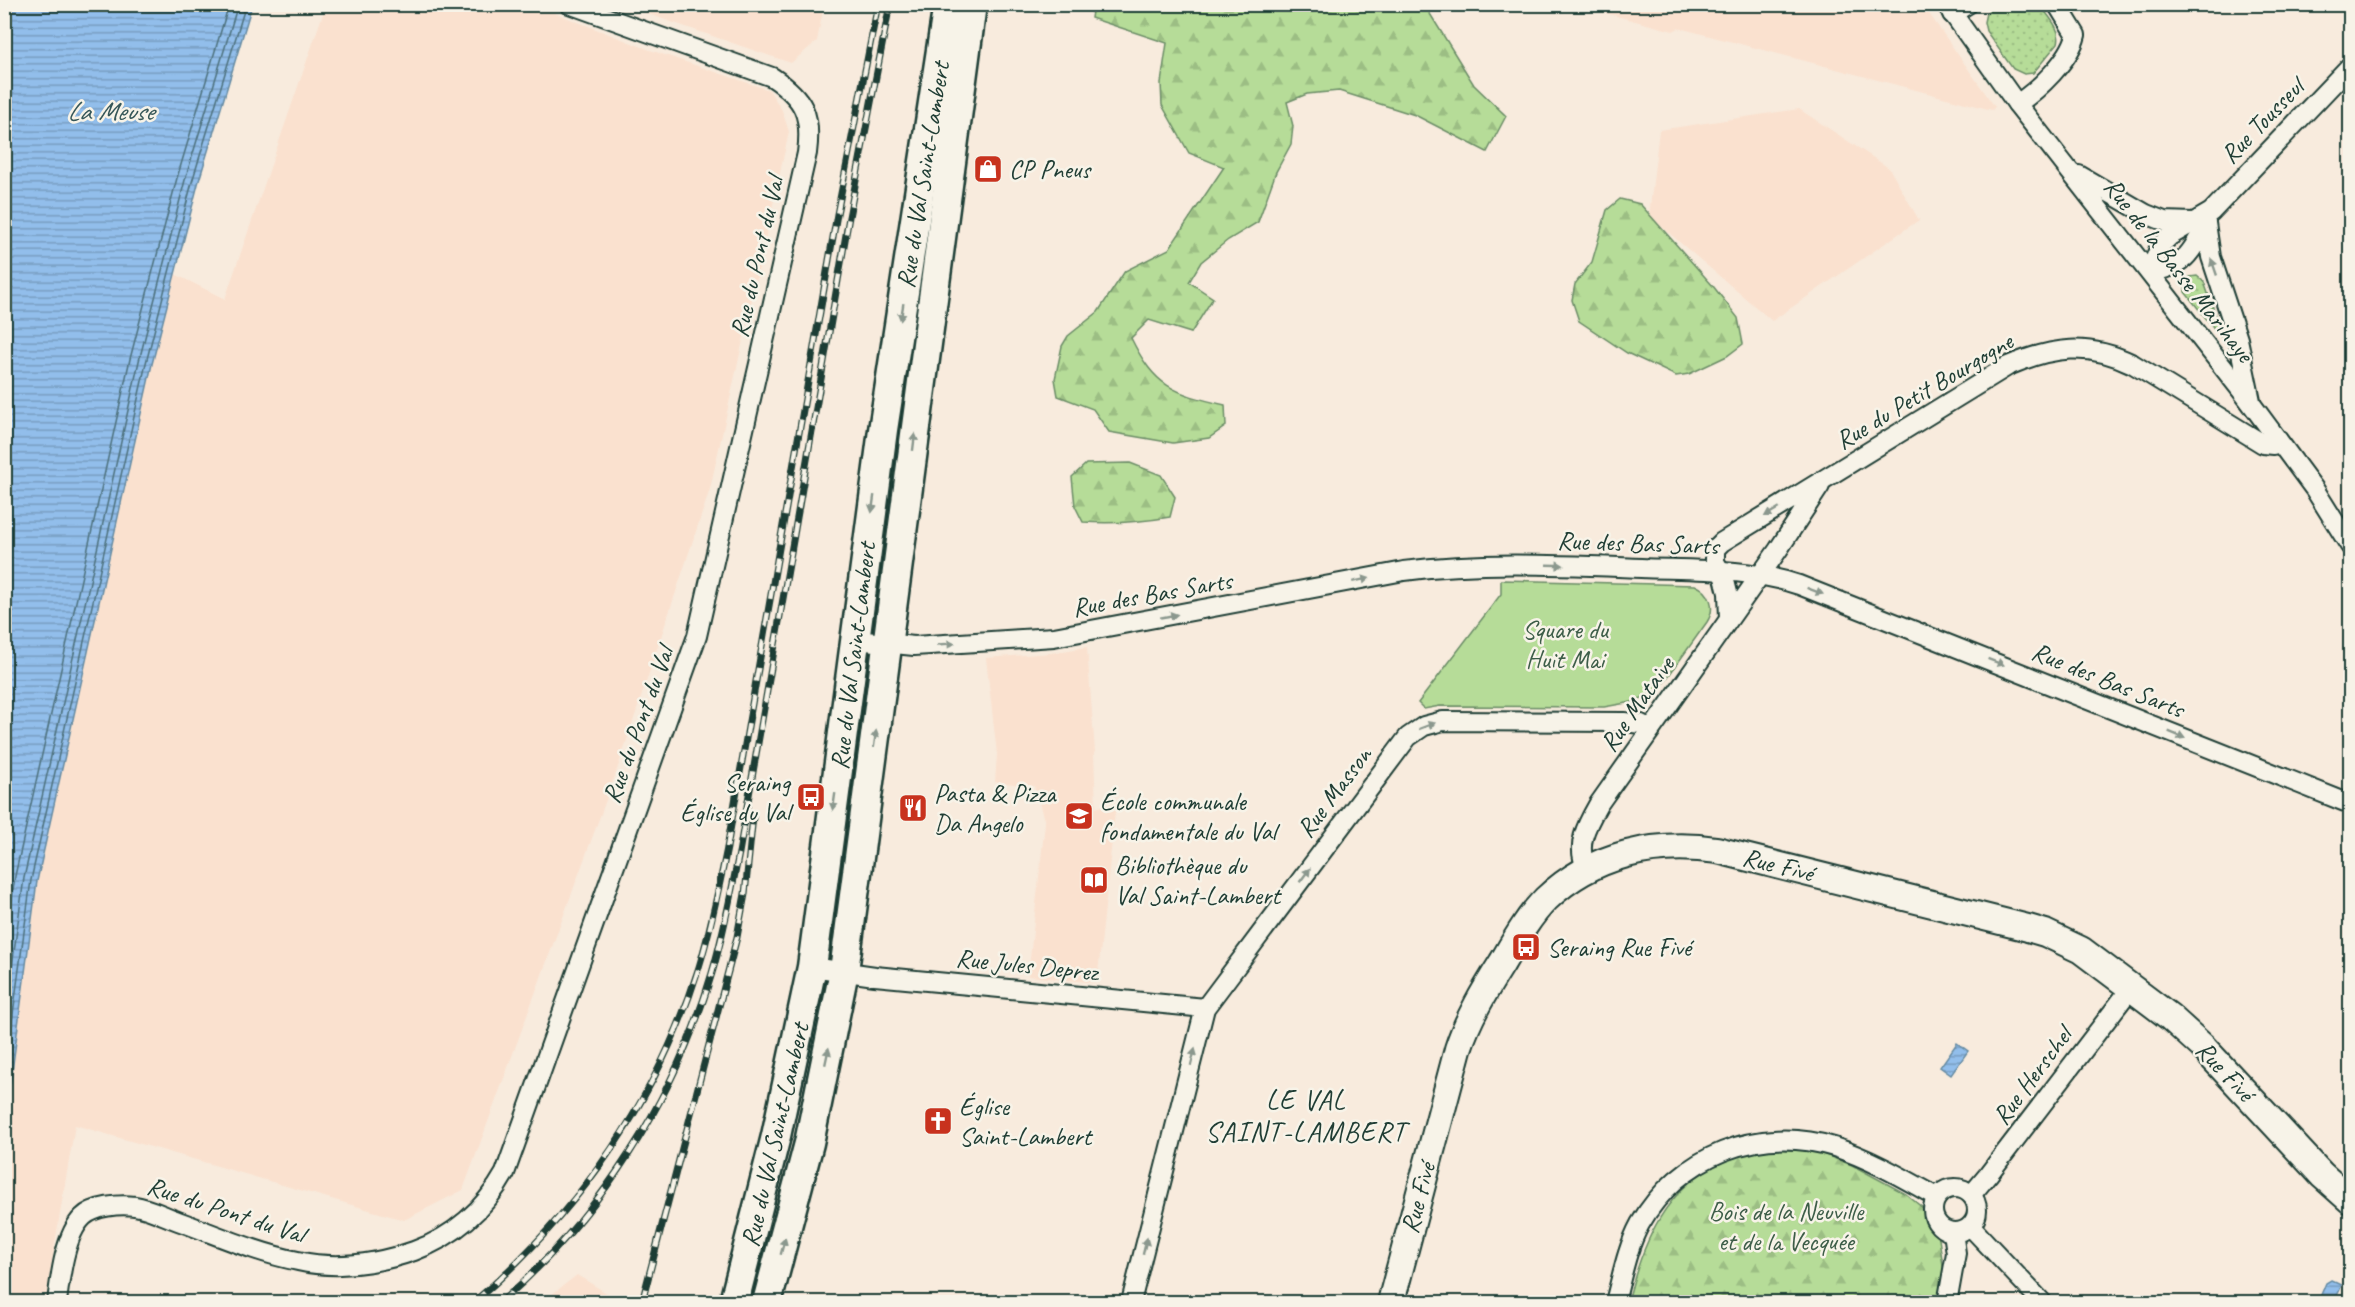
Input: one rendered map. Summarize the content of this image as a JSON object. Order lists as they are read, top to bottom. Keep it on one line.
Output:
{"streets":{"main road":["Rue du Val Saint-Lambert"],"street":["Rue Tousseul","Rue du Pont du Val","Rue de la Basse Marihaye","Rue du Petit Bourgogne","Rue des Bas Sarts","Rue Mataive","Rue Masson","Rue Fivé","Rue Jules Deprez","Rue Herschel"]},"crossings":[["Rue Tousseul","Rue de la Basse Marihaye"],["Rue du Val Saint-Lambert","Rue des Bas Sarts"],["Rue du Val Saint-Lambert","Rue Jules Deprez"],["Rue de la Basse Marihaye","Rue du Petit Bourgogne"],["Rue du Petit Bourgogne","Rue des Bas Sarts"],["Rue du Petit Bourgogne","Rue Mataive"],["Rue des Bas Sarts","Rue Mataive"],["Rue Mataive","Rue Masson"],["Rue Mataive","Rue Fivé"],["Rue Masson","Rue Jules Deprez"],["Rue Fivé","Rue Herschel"]],"one_way":["Rue des Bas Sarts","Rue Masson"],"districts":["LE VAL SAINT-LAMBERT"],"water":["La Meuse"],"parks":["Square du Huit Mai","Bois de la Neuville et de la Vecquée"],"places":{"shop":["CP Pneus"],"bus stop":["Seraing Église du Val","Seraing Rue Fivé"],"restaurant":["Pasta & Pizza Da Angelo"],"school or university":["École communale fondamentale du Val"],"library":["Bibliothèque du Val Saint-Lambert"],"church":["Église Saint-Lambert"]}}
